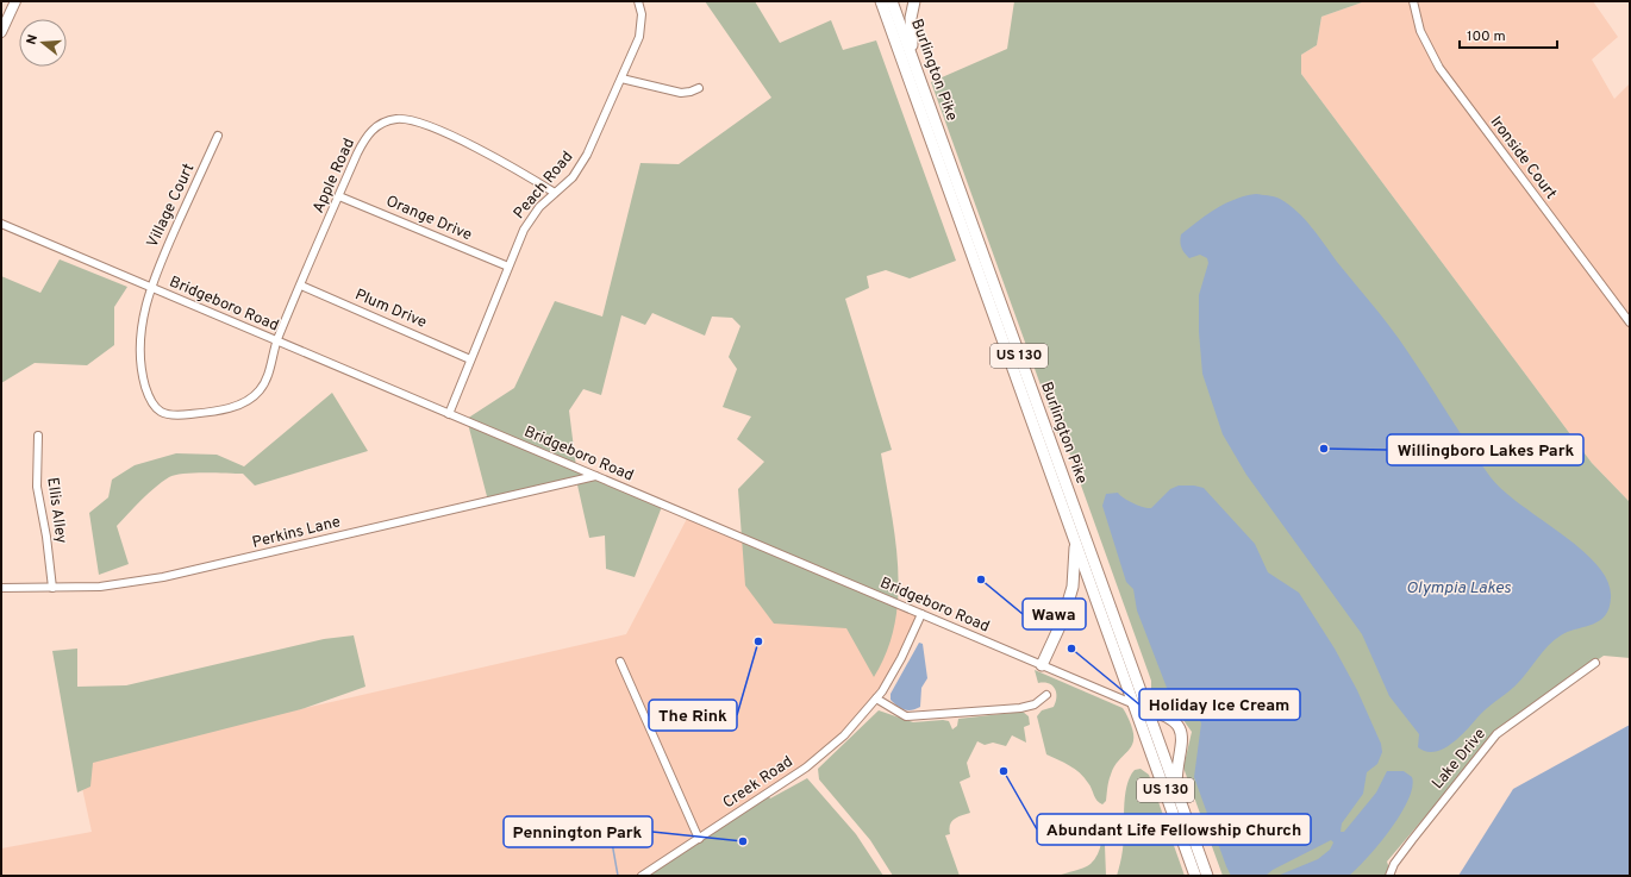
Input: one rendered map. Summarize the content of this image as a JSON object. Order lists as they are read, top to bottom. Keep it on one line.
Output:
{"streets":{"highway":["Burlington Pike","US 130"],"street":["Ironside Court","Apple Road","Peach Road","Village Court","Orange Drive","Bridgeboro Road","Plum Drive","Ellis Alley","Perkins Lane","Lake Drive","Creek Road"]},"crossings":[["Burlington Pike","Bridgeboro Road"],["Apple Road","Peach Road"],["Apple Road","Village Court"],["Apple Road","Orange Drive"],["Apple Road","Bridgeboro Road"],["Apple Road","Plum Drive"],["Peach Road","Orange Drive"],["Peach Road","Bridgeboro Road"],["Peach Road","Plum Drive"],["Village Court","Bridgeboro Road"],["Bridgeboro Road","Perkins Lane"],["Bridgeboro Road","Creek Road"],["Ellis Alley","Perkins Lane"]],"water":["Olympia Lakes"],"places":["Willingboro Lakes Park","Wawa","The Rink","Holiday Ice Cream","Abundant Life Fellowship Church","Pennington Park"],"scale_bar":"100 m","north":"left"}
